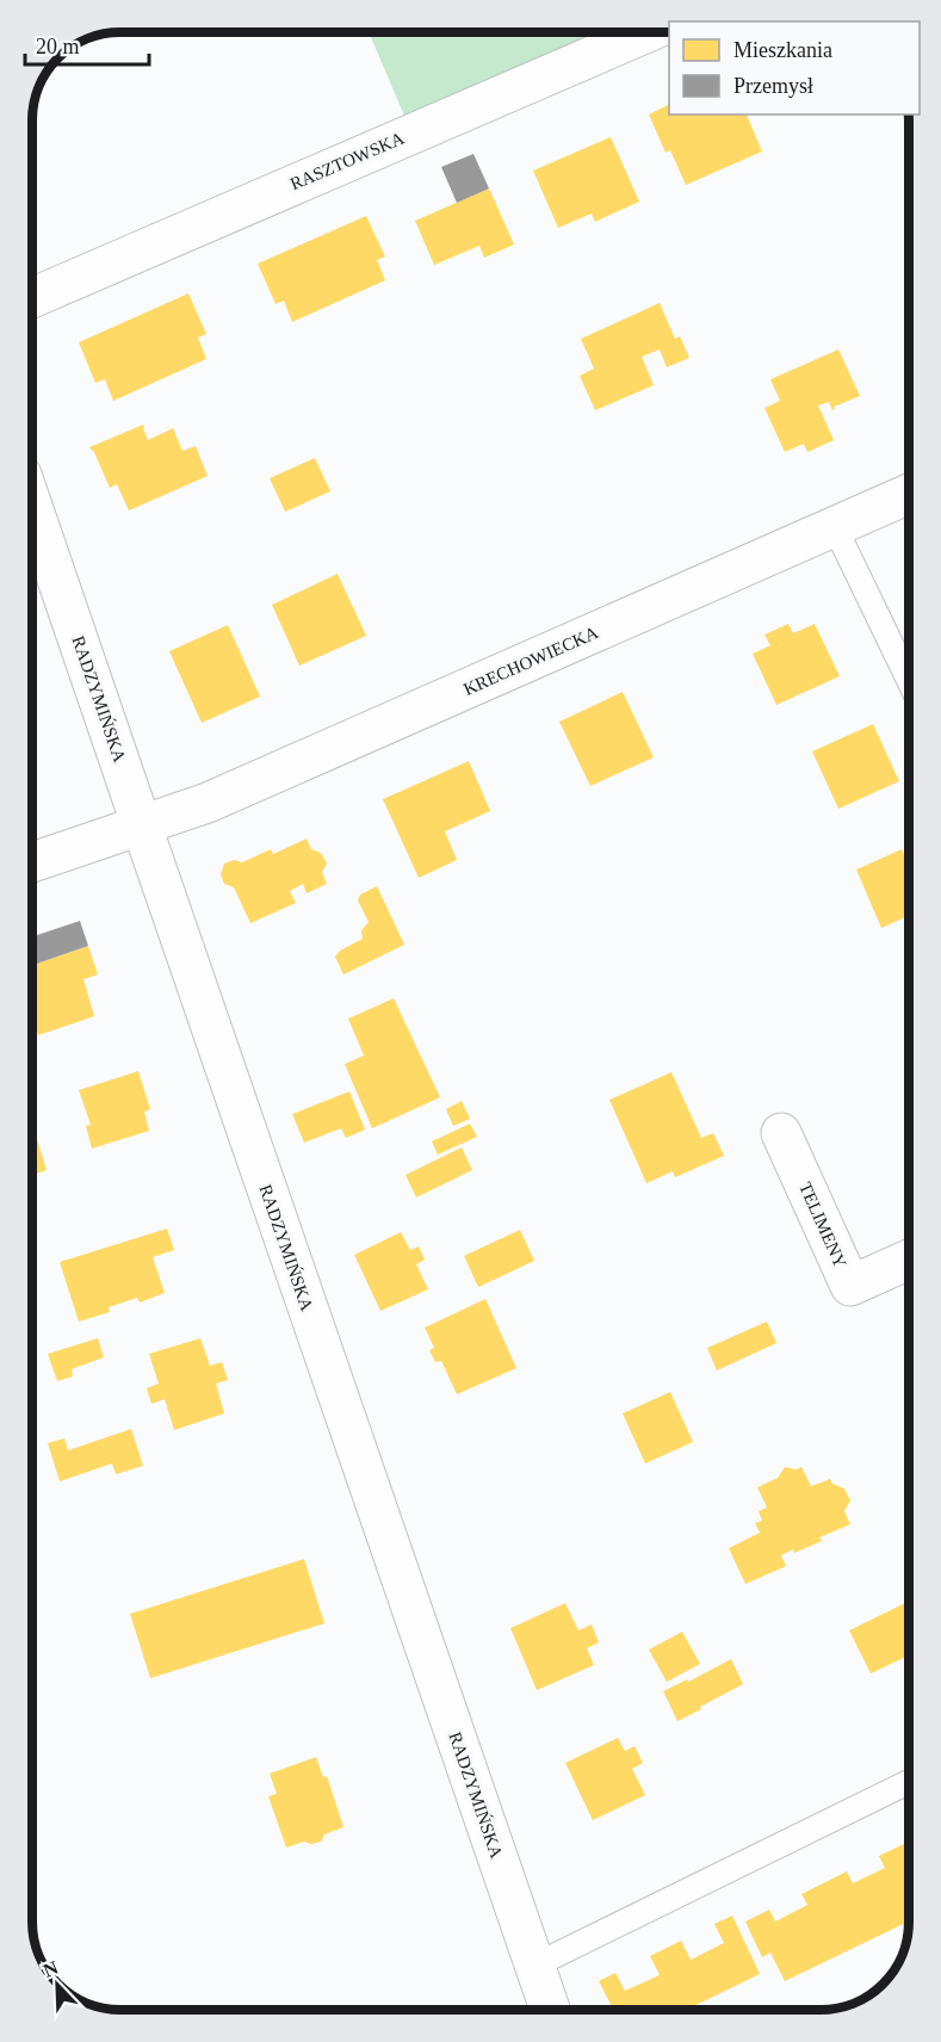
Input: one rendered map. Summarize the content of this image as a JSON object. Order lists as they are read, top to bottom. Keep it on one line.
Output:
{"streets":{"street":["RASZTOWSKA","KRECHOWIECKA","RADZYMIŃSKA","TELIMENY"]},"crossings":[["KRECHOWIECKA","RADZYMIŃSKA"]],"legend":["Mieszkania","Przemysł"],"scale_bar":"20 m","north":"top left"}
